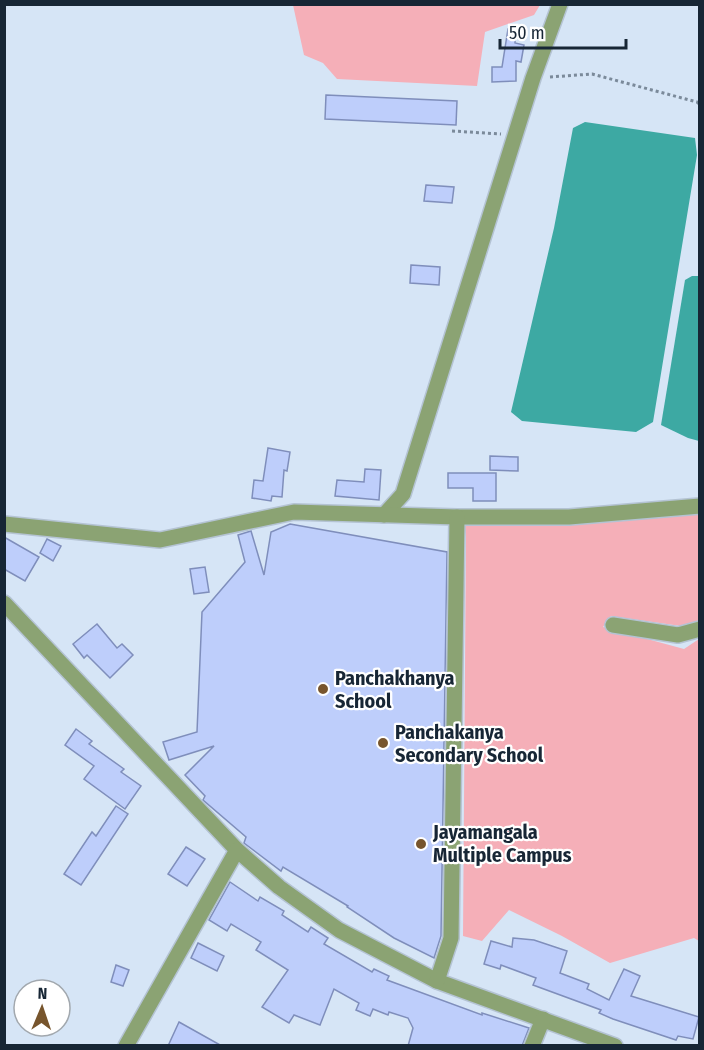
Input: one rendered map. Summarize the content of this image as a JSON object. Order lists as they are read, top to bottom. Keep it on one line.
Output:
{"places":["Panchakhanya School","Panchakanya Secondary School","Jayamangala Multiple Campus"],"scale_bar":"50 m","north":"top"}
